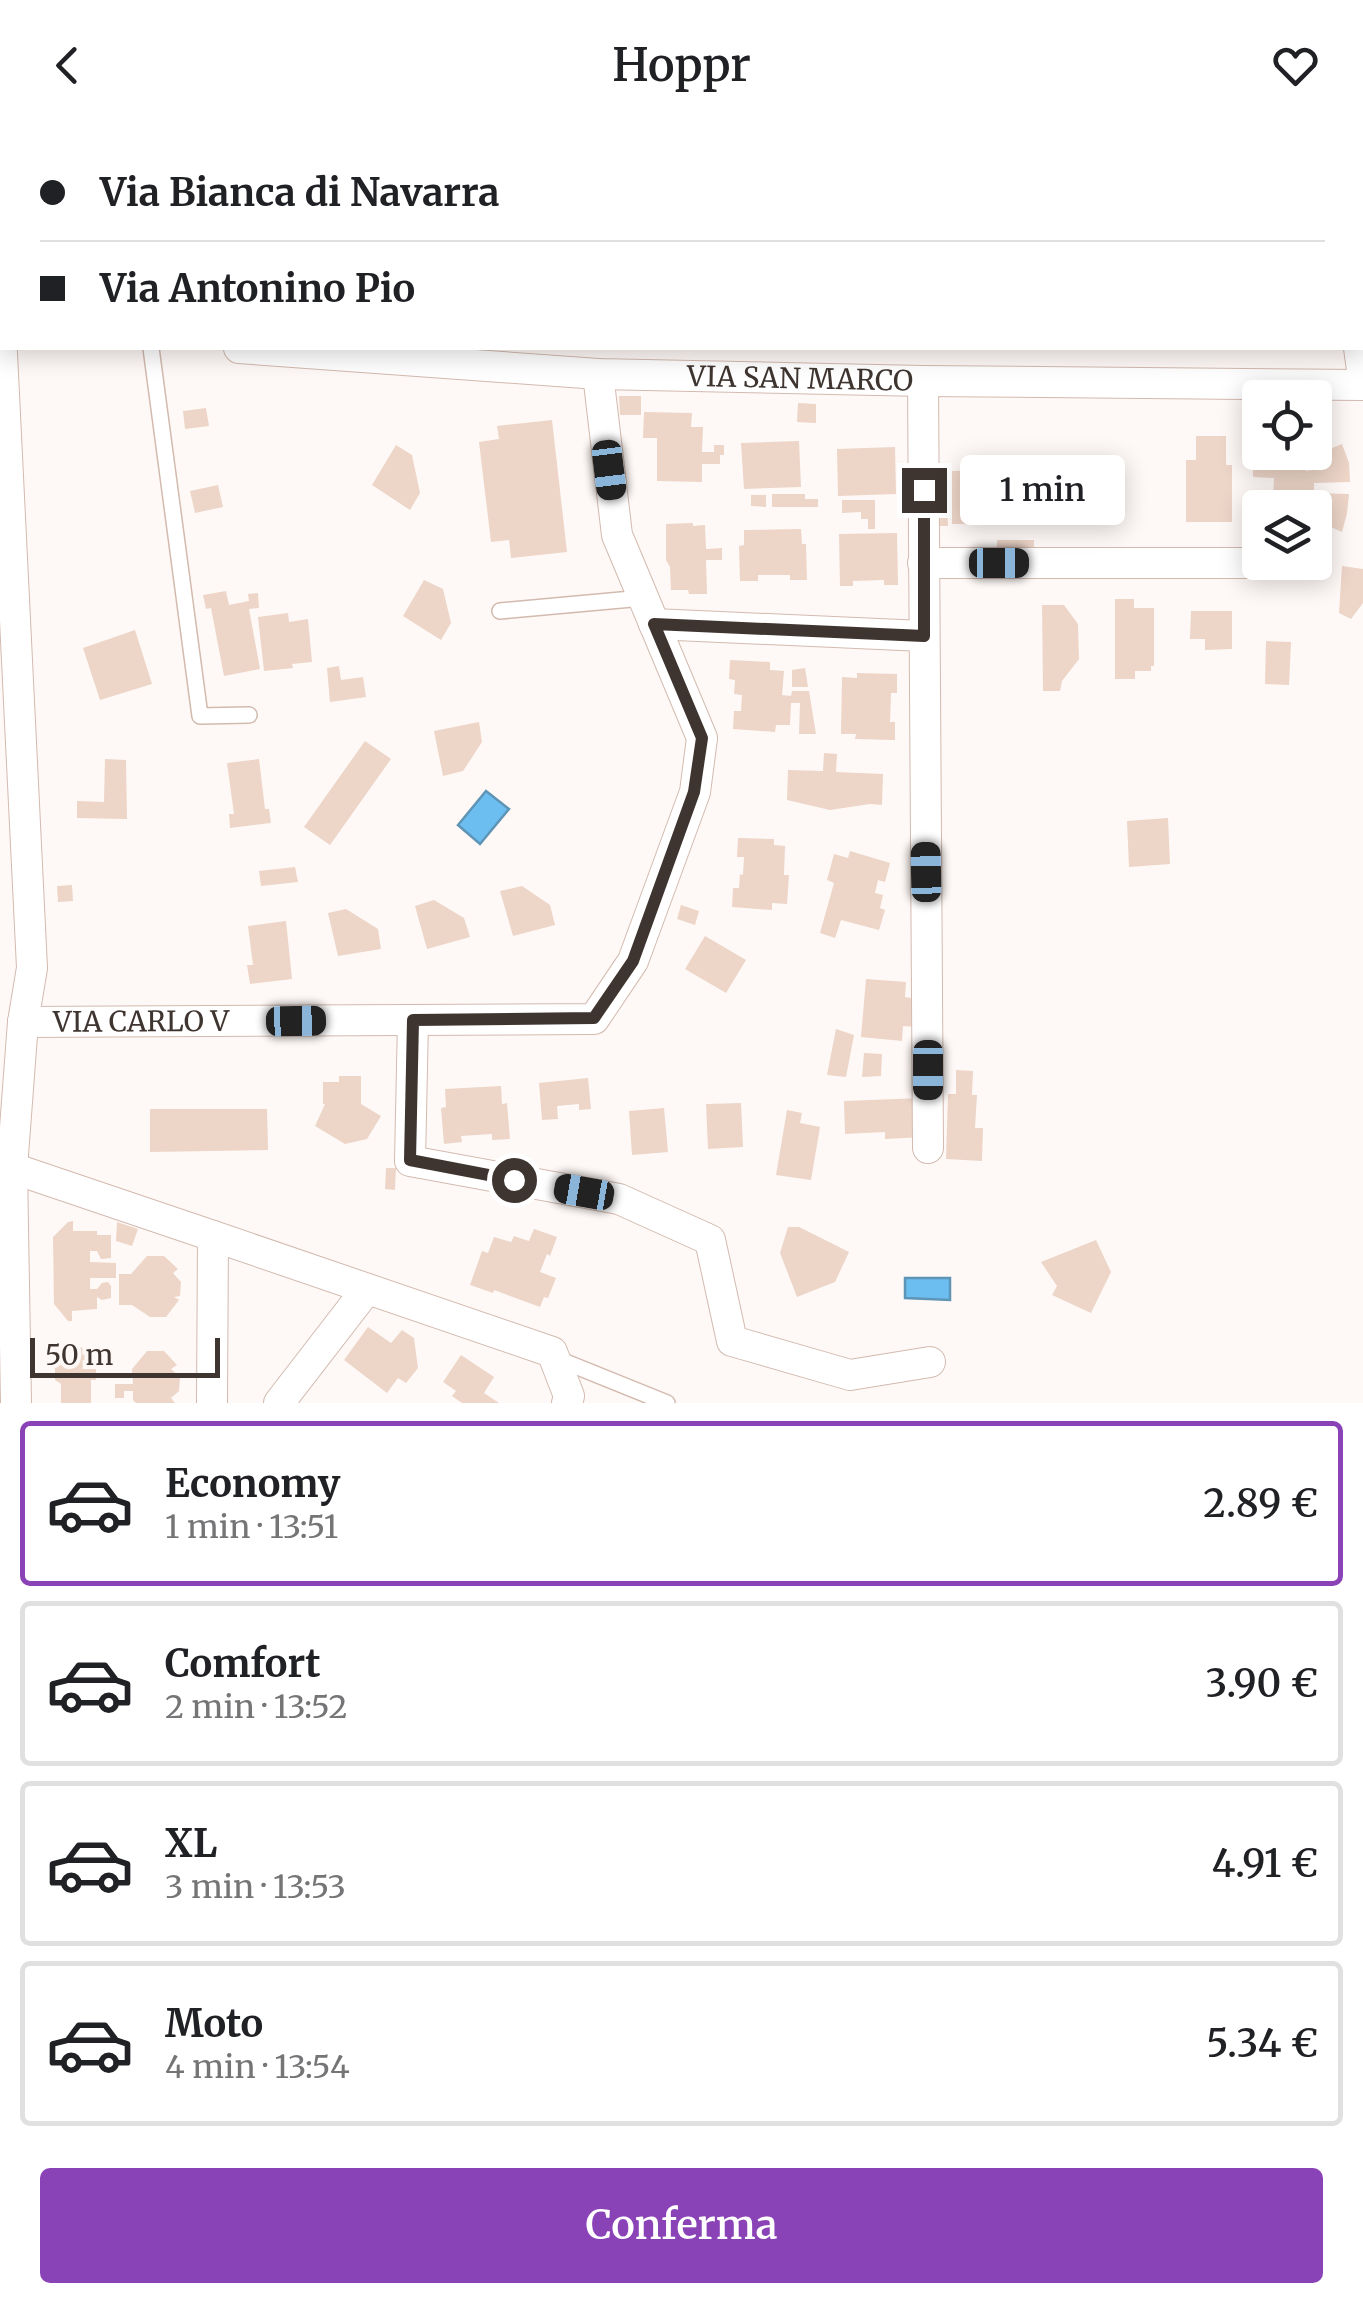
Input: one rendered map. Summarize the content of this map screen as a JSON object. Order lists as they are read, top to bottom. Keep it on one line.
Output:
{"streets":{"street":["VIA SAN MARCO","VIA CARLO V"]},"crossings":[["VIA SAN MARCO","VIA CARLO V"]],"scale_bar":"50 m","page":{"header":"Hoppr","banner":["Via Bianca di Navarra","Via Antonino Pio"],"bubble":"1 min","scale":"50 m","list":[{"name":"Economy","note":"1 min · 13:51","value":"2.89 €"},{"name":"Comfort","note":"2 min · 13:52","value":"3.90 €"},{"name":"XL","note":"3 min · 13:53","value":"4.91 €"},{"name":"Moto","note":"4 min · 13:54","value":"5.34 €"}],"buttons":"Conferma"}}
